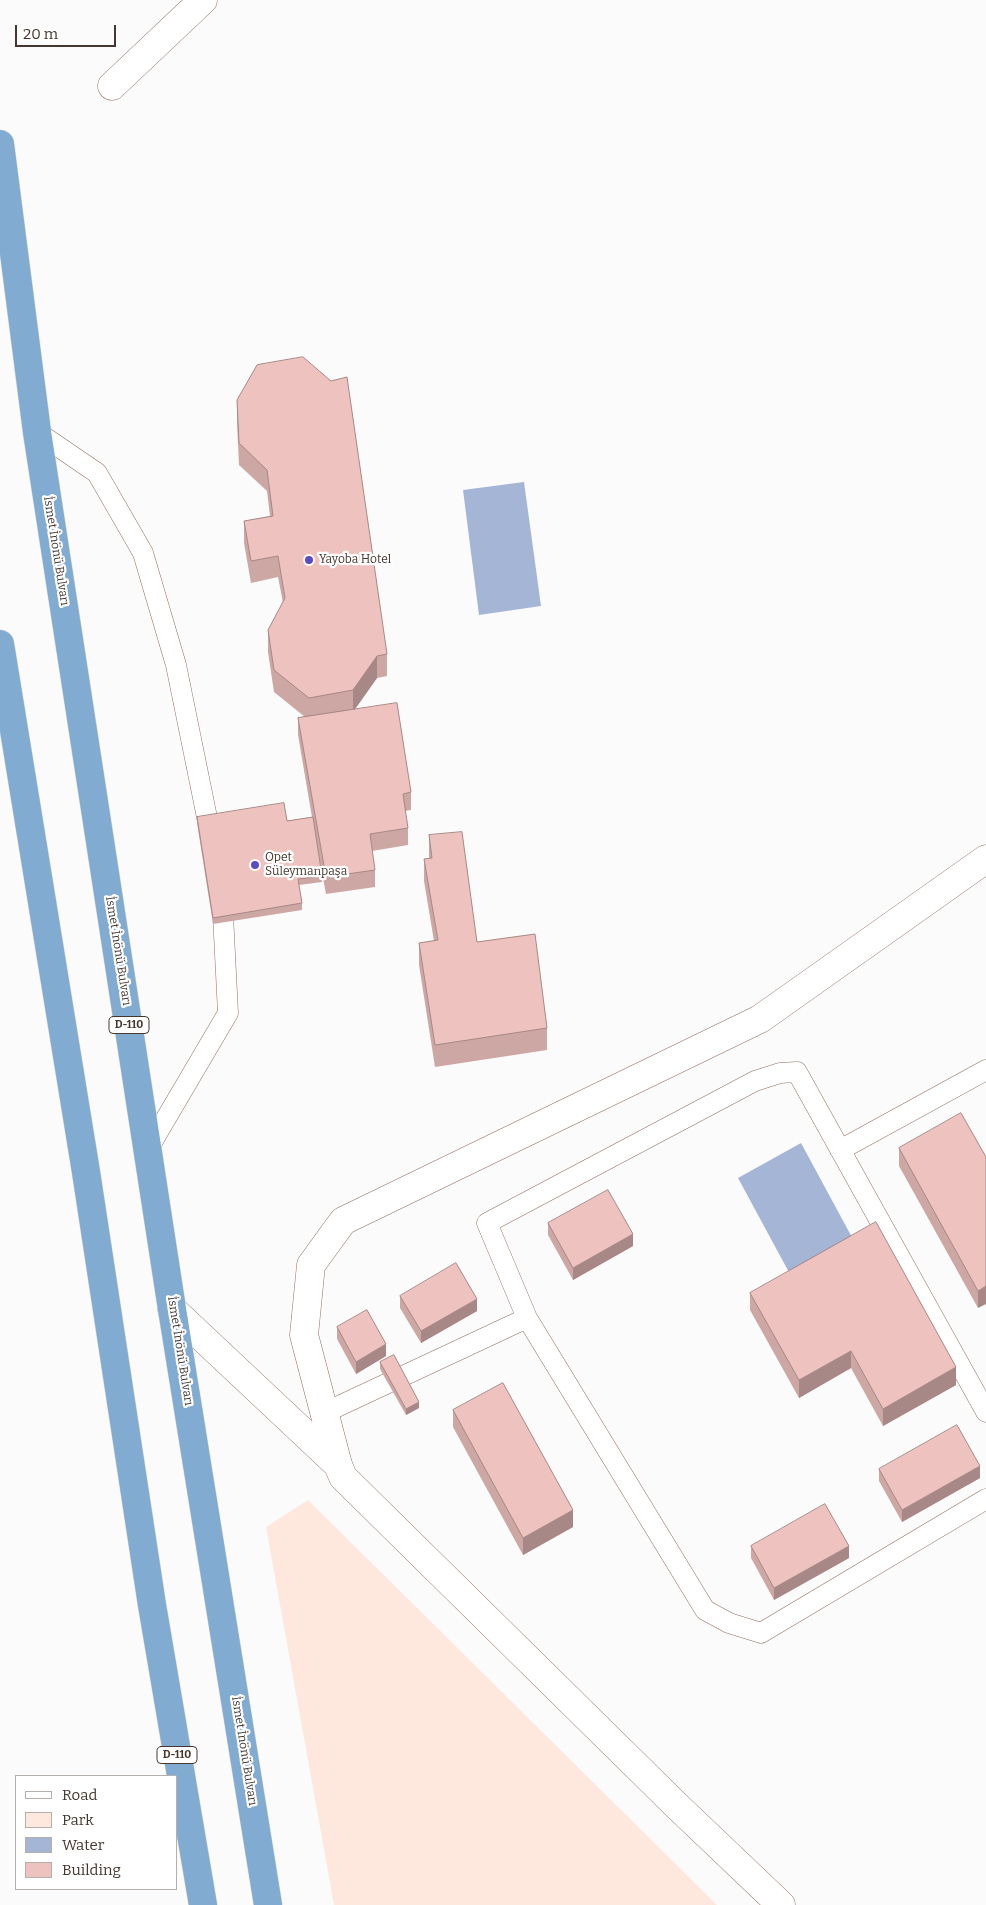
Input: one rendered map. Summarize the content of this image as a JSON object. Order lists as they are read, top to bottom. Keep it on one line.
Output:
{"streets":{"highway":["İsmet İnönü Bulvarı","D-110"]},"places":["Yayoba Hotel","Opet Süleymanpaşa"],"legend":["Road","Park","Water","Building"],"scale_bar":"20 m"}
